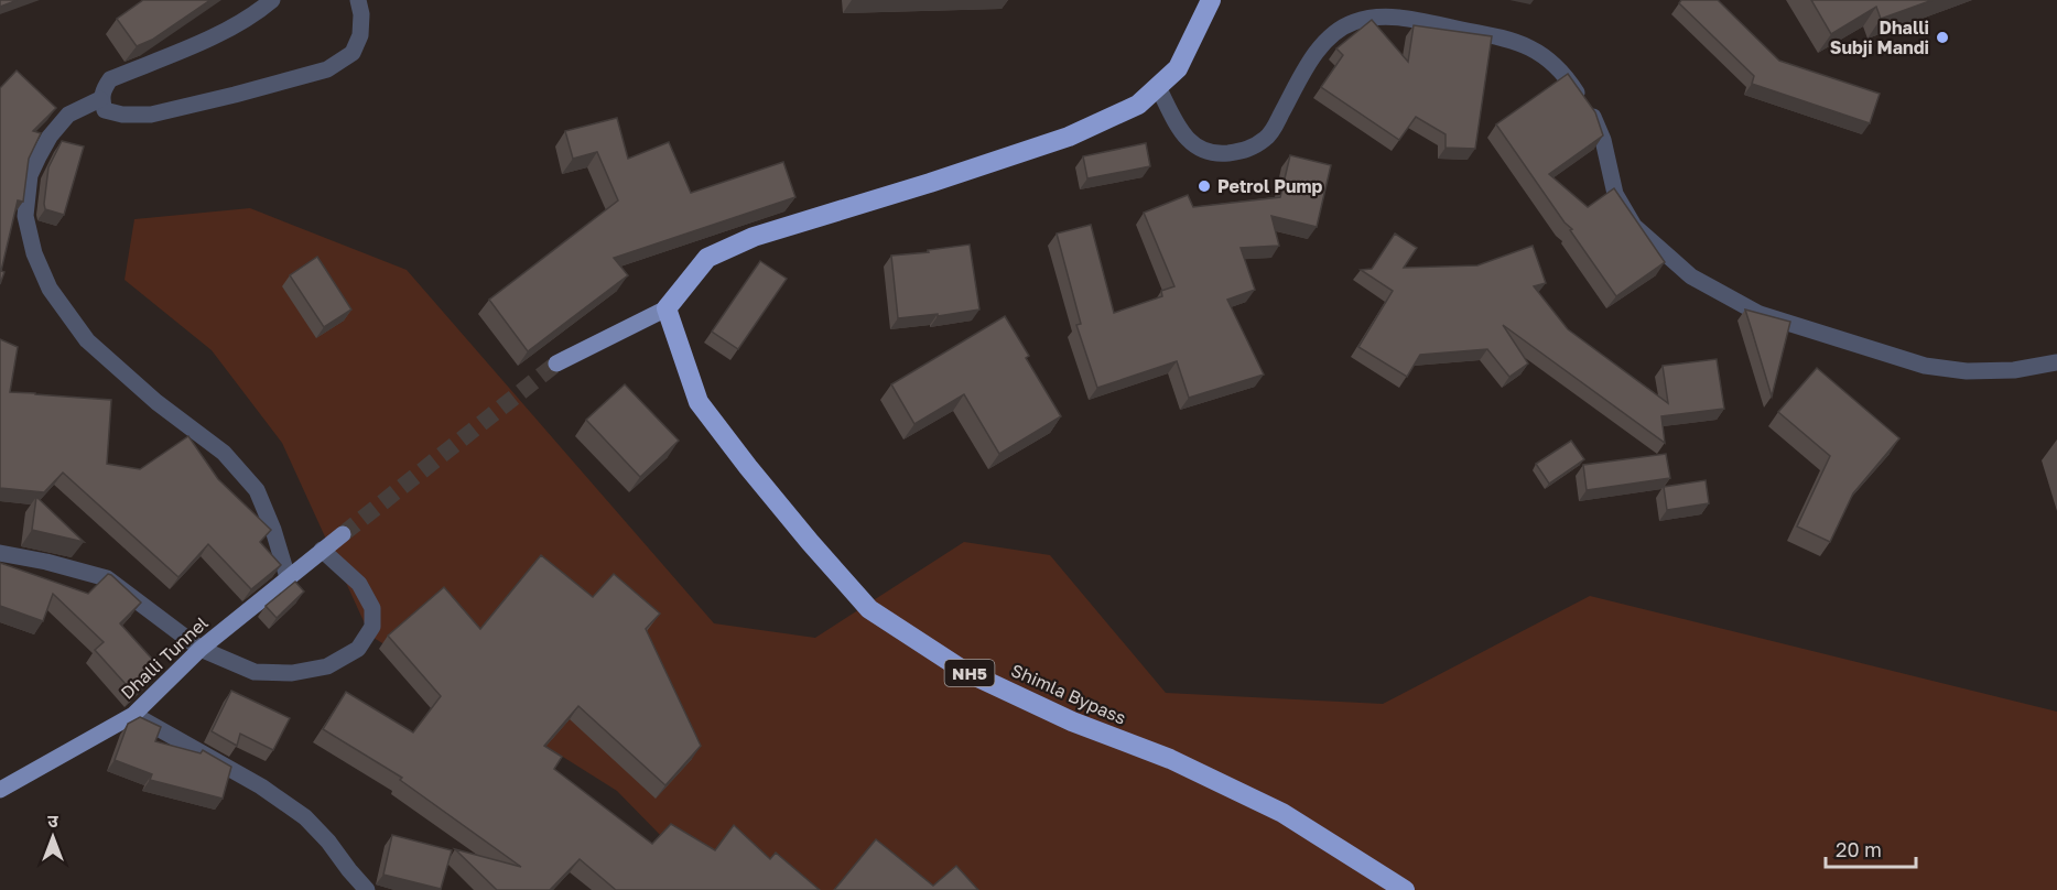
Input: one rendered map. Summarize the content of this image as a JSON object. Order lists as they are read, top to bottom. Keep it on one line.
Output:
{"streets":{"highway":["NH5","Shimla Bypass"],"main road":["Dhalli Tunnel"]},"places":["Dhalli Subji Mandi","Petrol Pump"],"scale_bar":"20 m","north":"top"}
